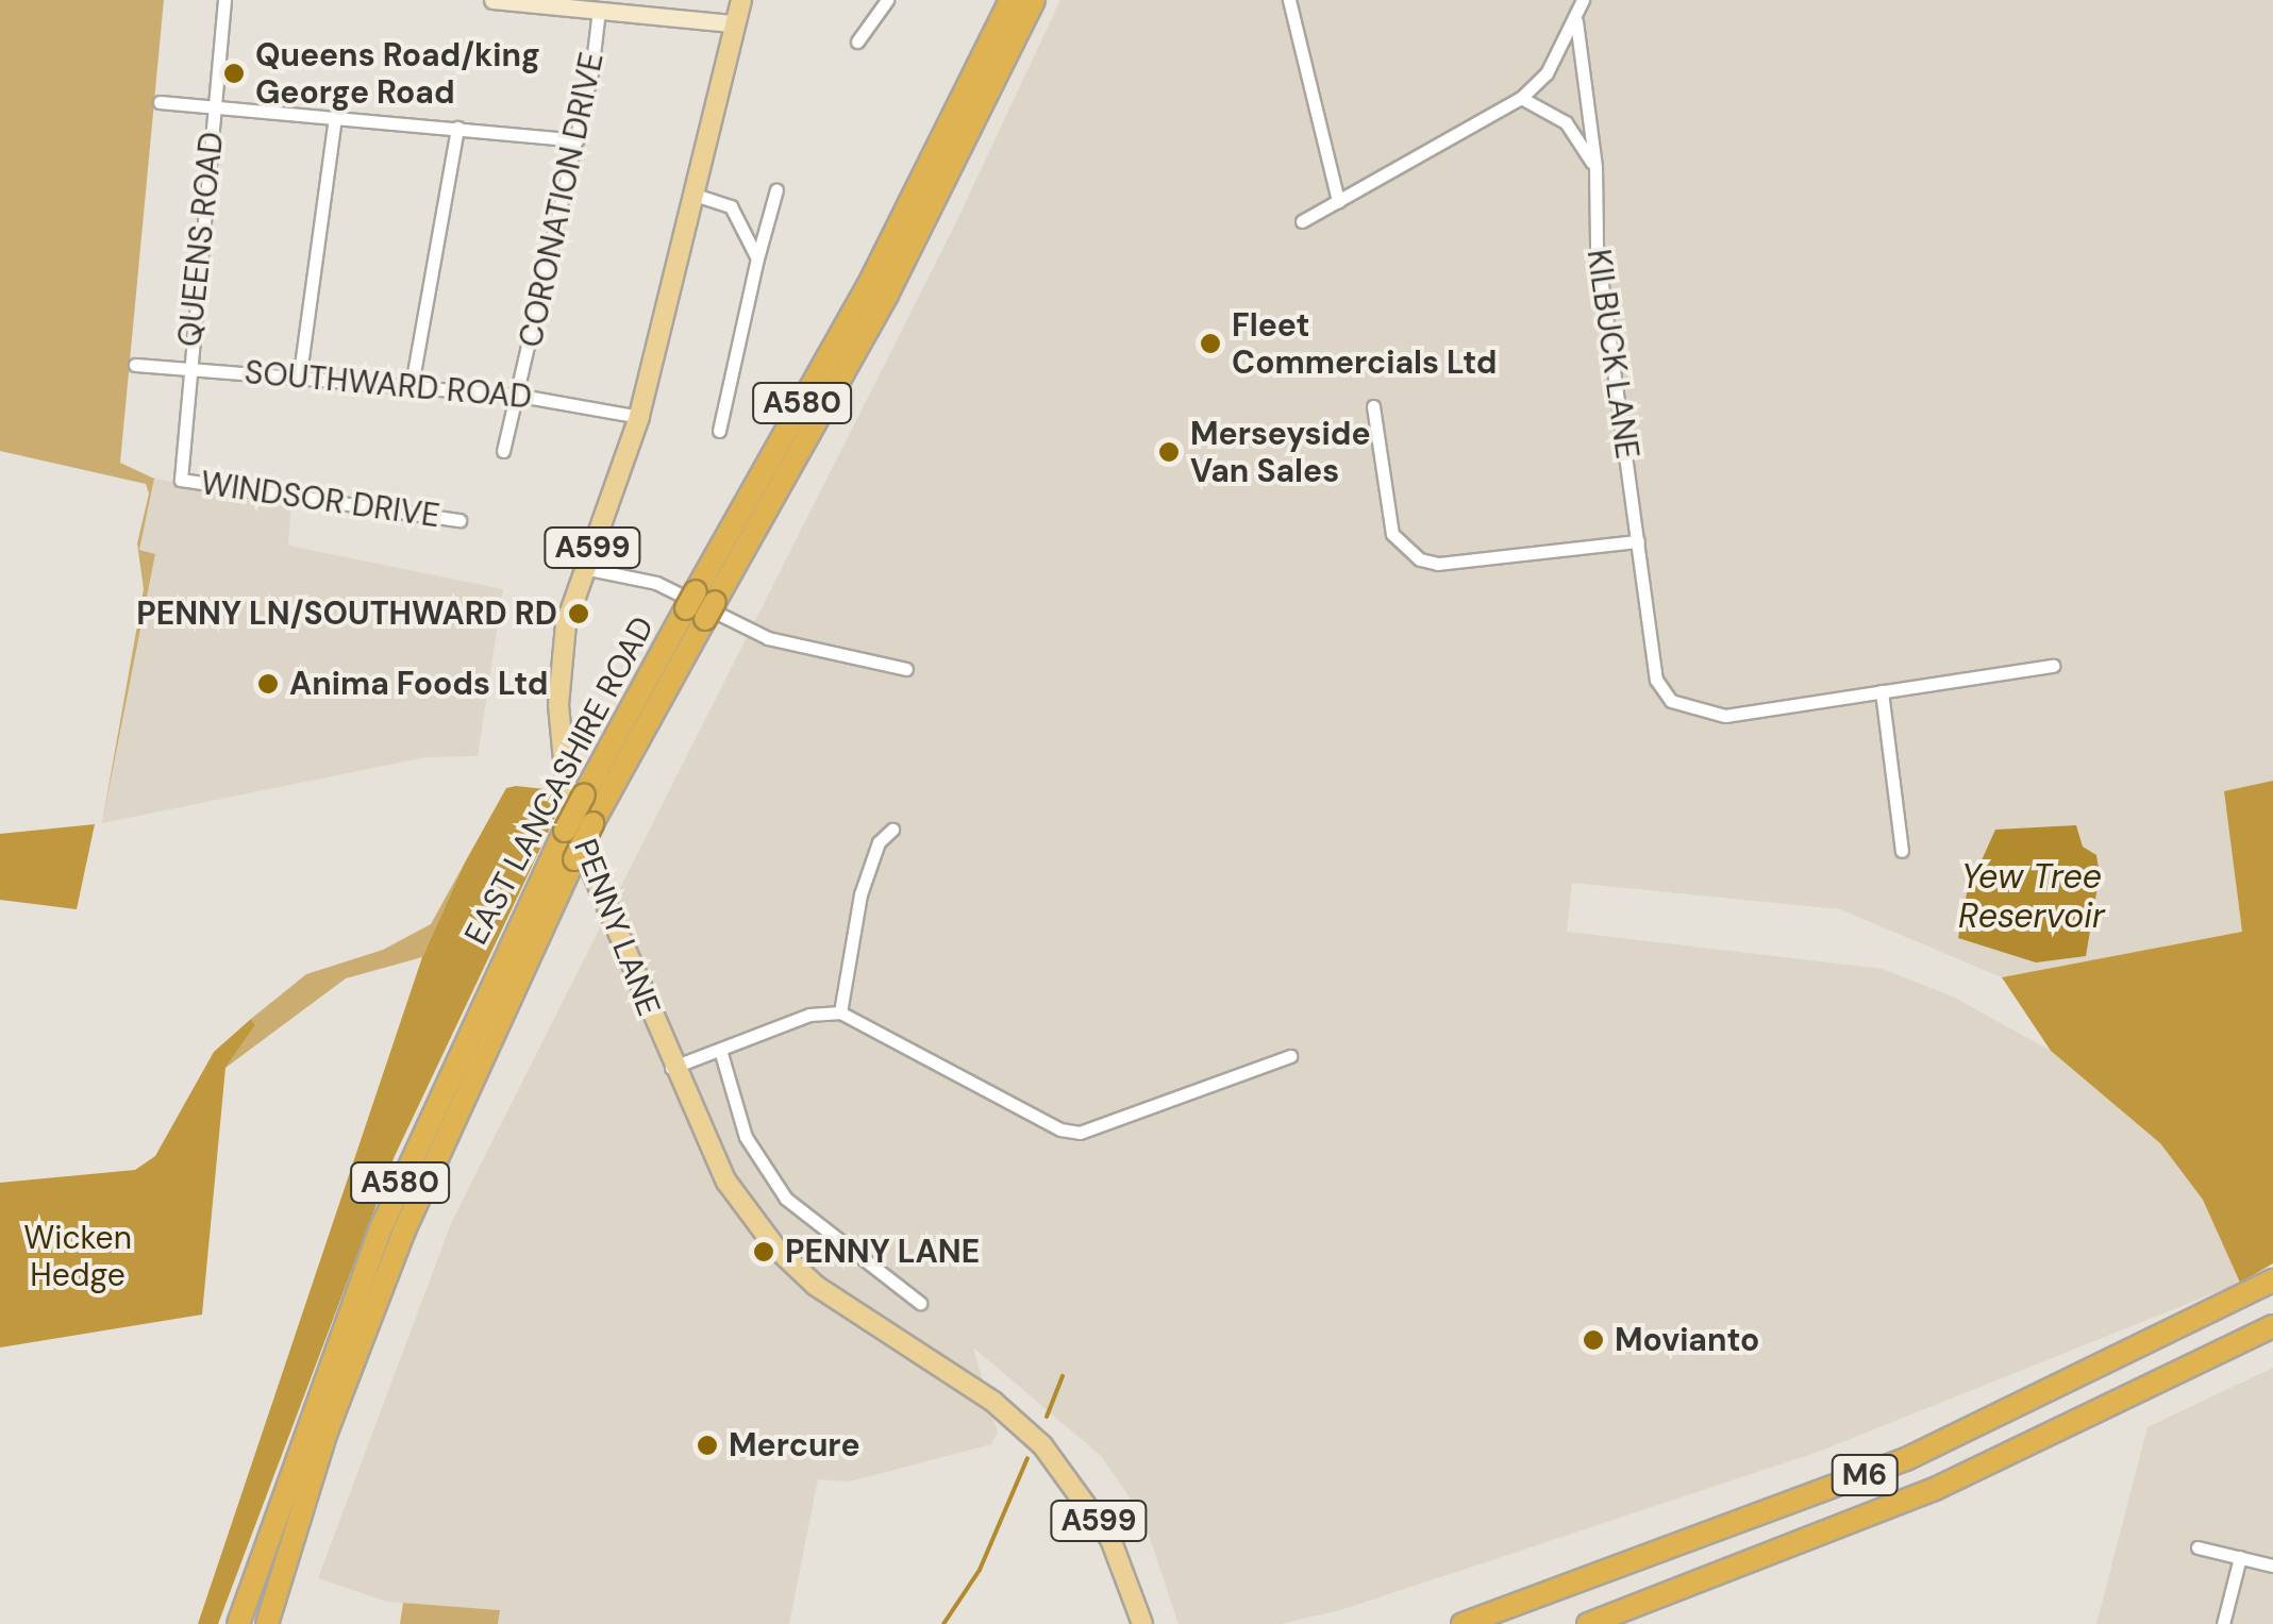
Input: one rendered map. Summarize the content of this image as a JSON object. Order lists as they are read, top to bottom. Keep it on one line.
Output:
{"streets":{"highway":["A580","EAST LANCASHIRE ROAD","M6"],"main road":["A599","PENNY LANE"],"street":["CORONATION DRIVE","QUEENS ROAD","KILBUCK LANE","SOUTHWARD ROAD","WINDSOR DRIVE"]},"crossings":[["CORONATION DRIVE","SOUTHWARD ROAD"],["QUEENS ROAD","SOUTHWARD ROAD"],["QUEENS ROAD","WINDSOR DRIVE"],["SOUTHWARD ROAD","PENNY LANE"]],"water":["Yew Tree Reservoir"],"parks":["Wicken Hedge"],"places":["Queens Road/king George Road","Fleet Commercials Ltd","Merseyside Van Sales","PENNY LN/SOUTHWARD RD","Anima Foods Ltd","PENNY LANE","Movianto","Mercure"]}
